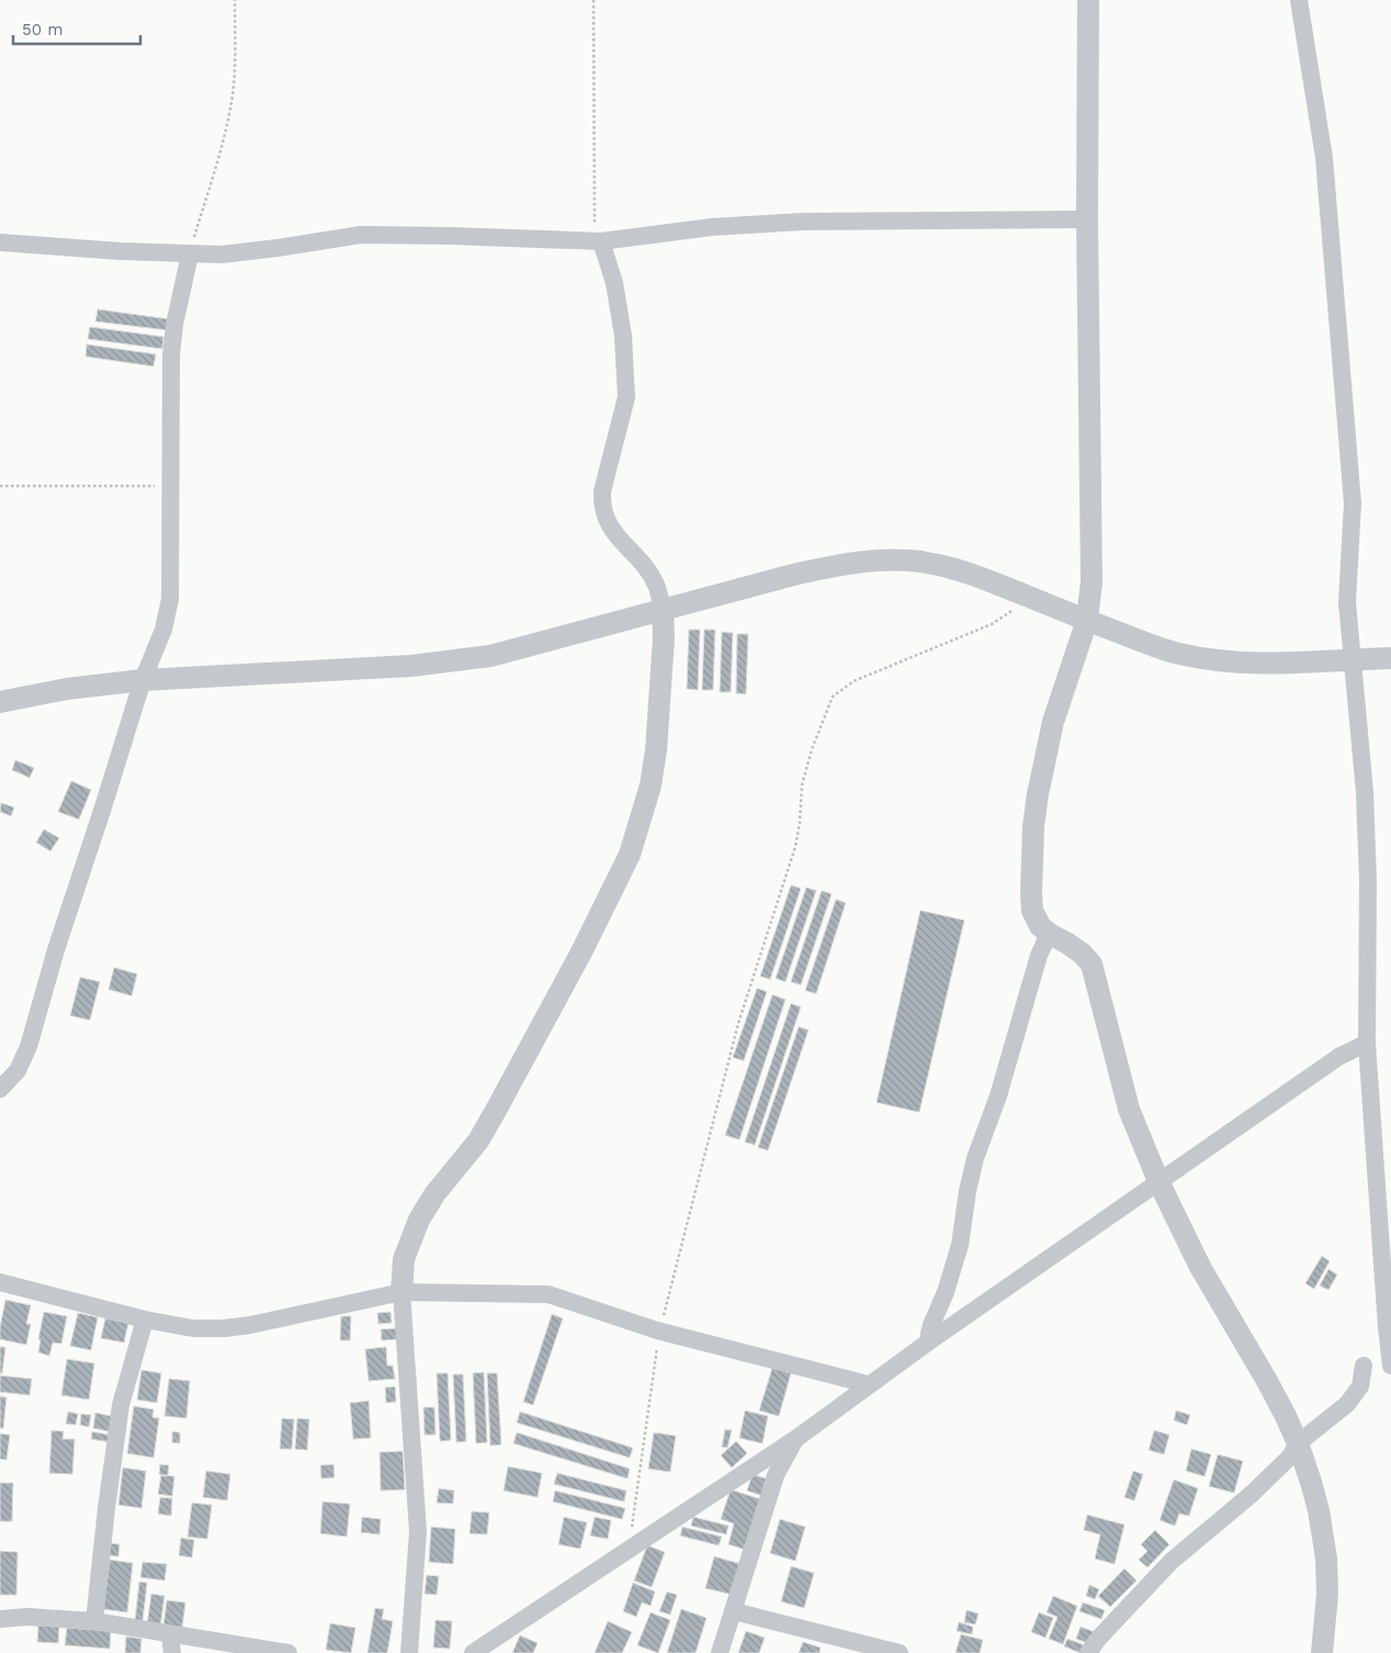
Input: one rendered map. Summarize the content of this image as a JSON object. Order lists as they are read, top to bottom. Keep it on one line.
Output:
{"scale_bar":"50 m"}
